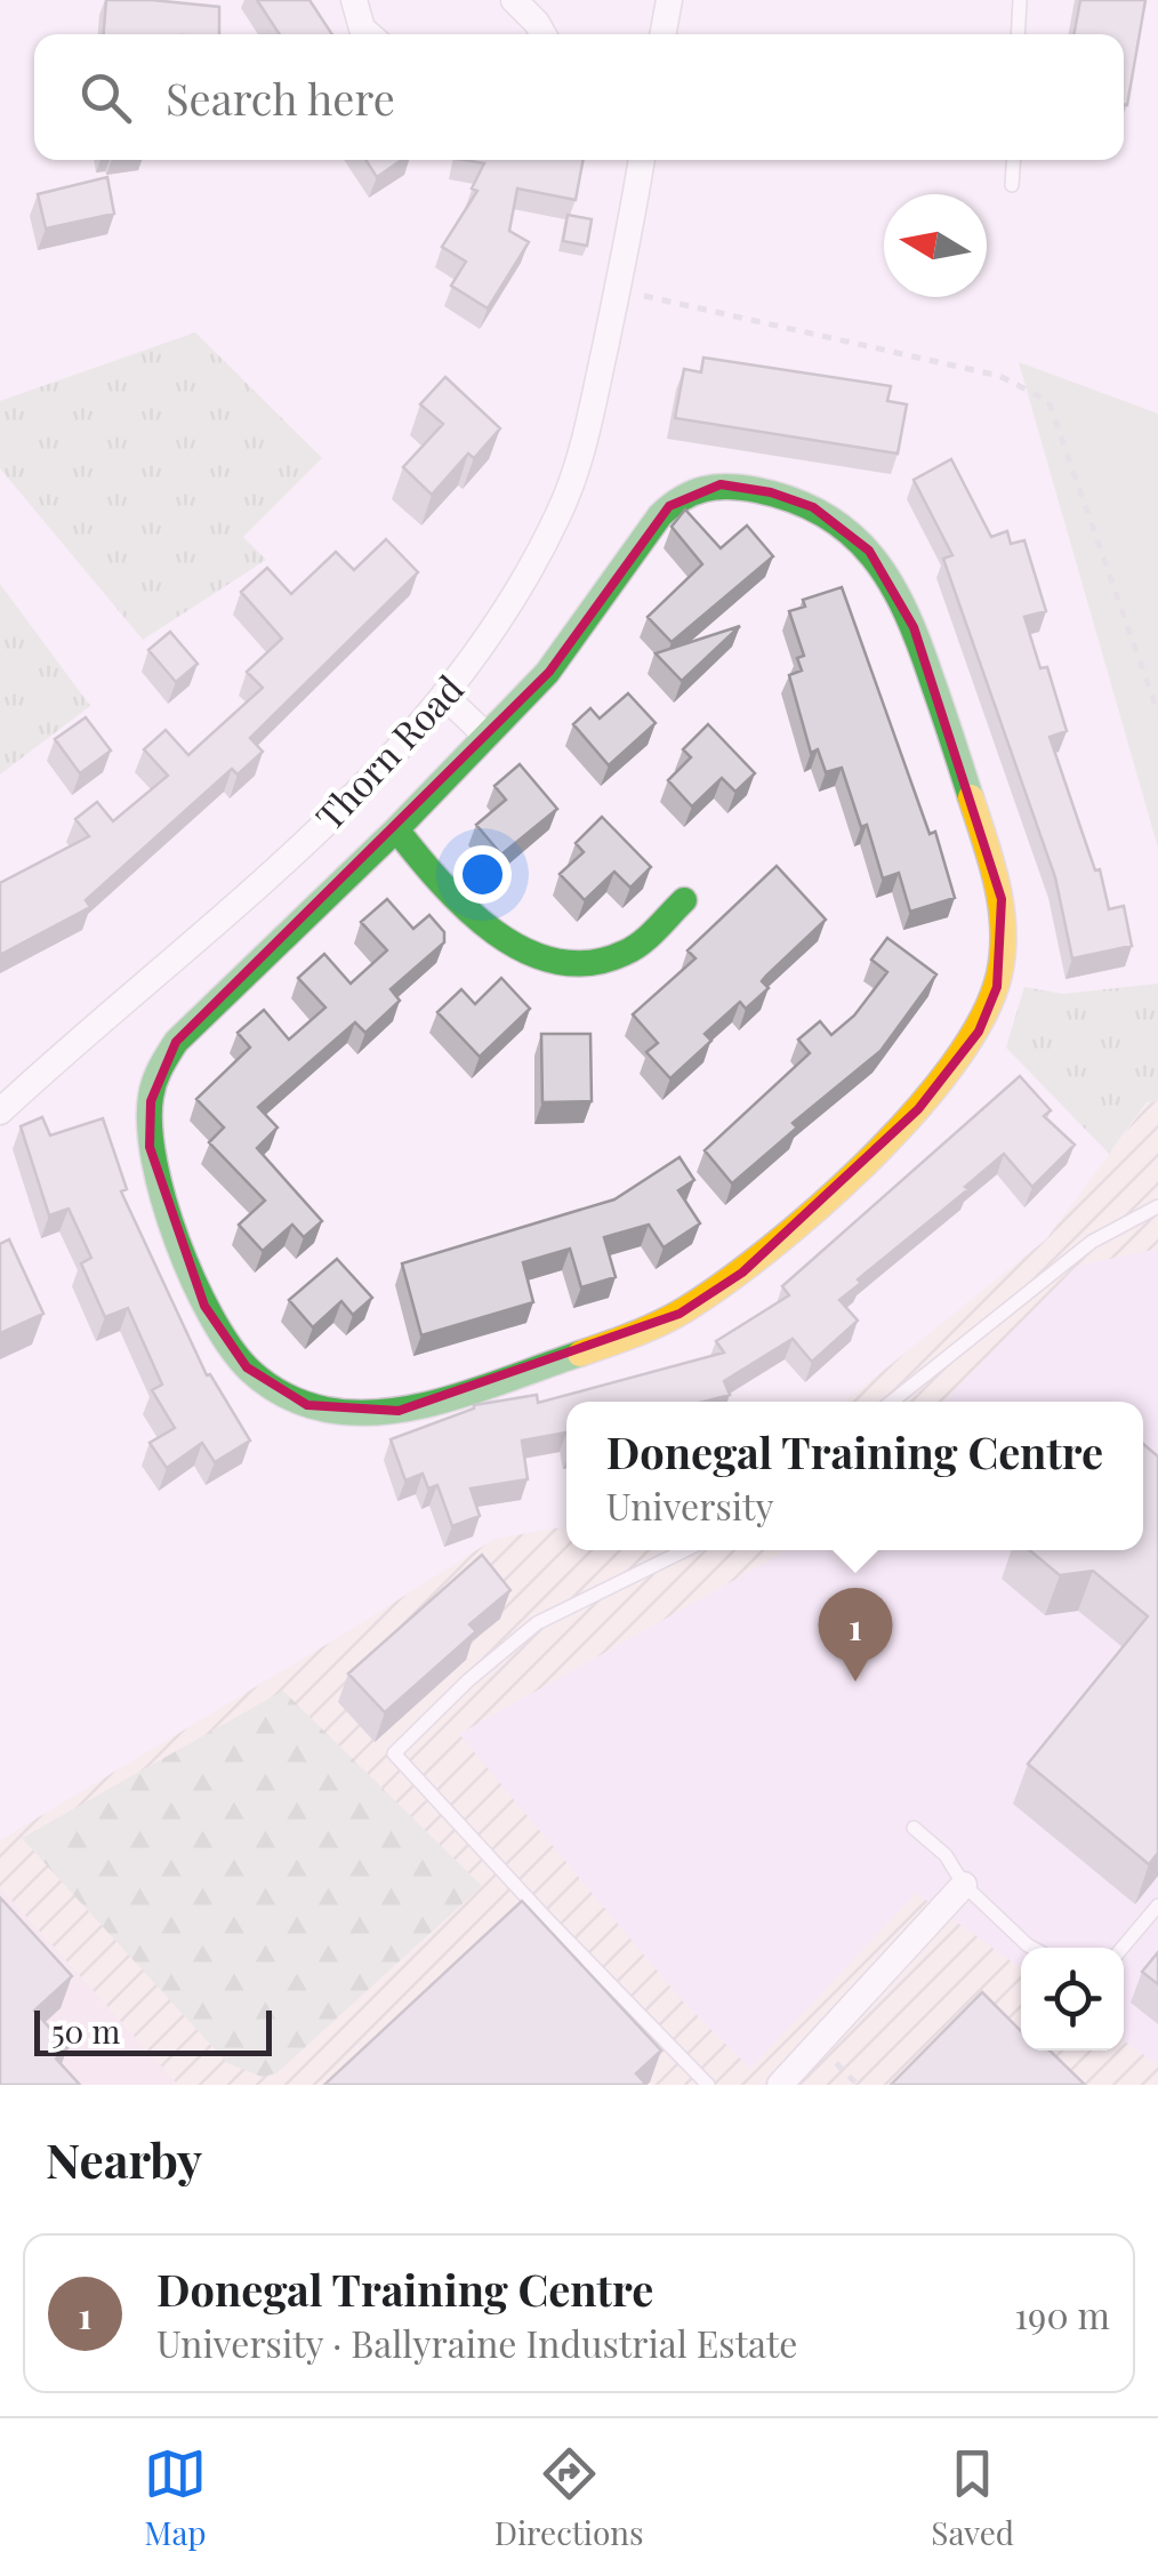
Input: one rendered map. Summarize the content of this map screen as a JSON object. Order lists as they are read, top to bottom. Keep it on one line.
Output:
{"streets":{"street":["Thorn Road"]},"scale_bar":"50 m","north":"left","page":{"search":"Search here","popup":["Donegal Training Centre","University"],"pins":"1","scale":"50 m","heading":"Nearby","list":[{"mark":"1","name":"Donegal Training Centre","note":"University · Ballyraine Industrial Estate","value":"190 m"}],"nav":["Map","Directions","Saved"]}}
